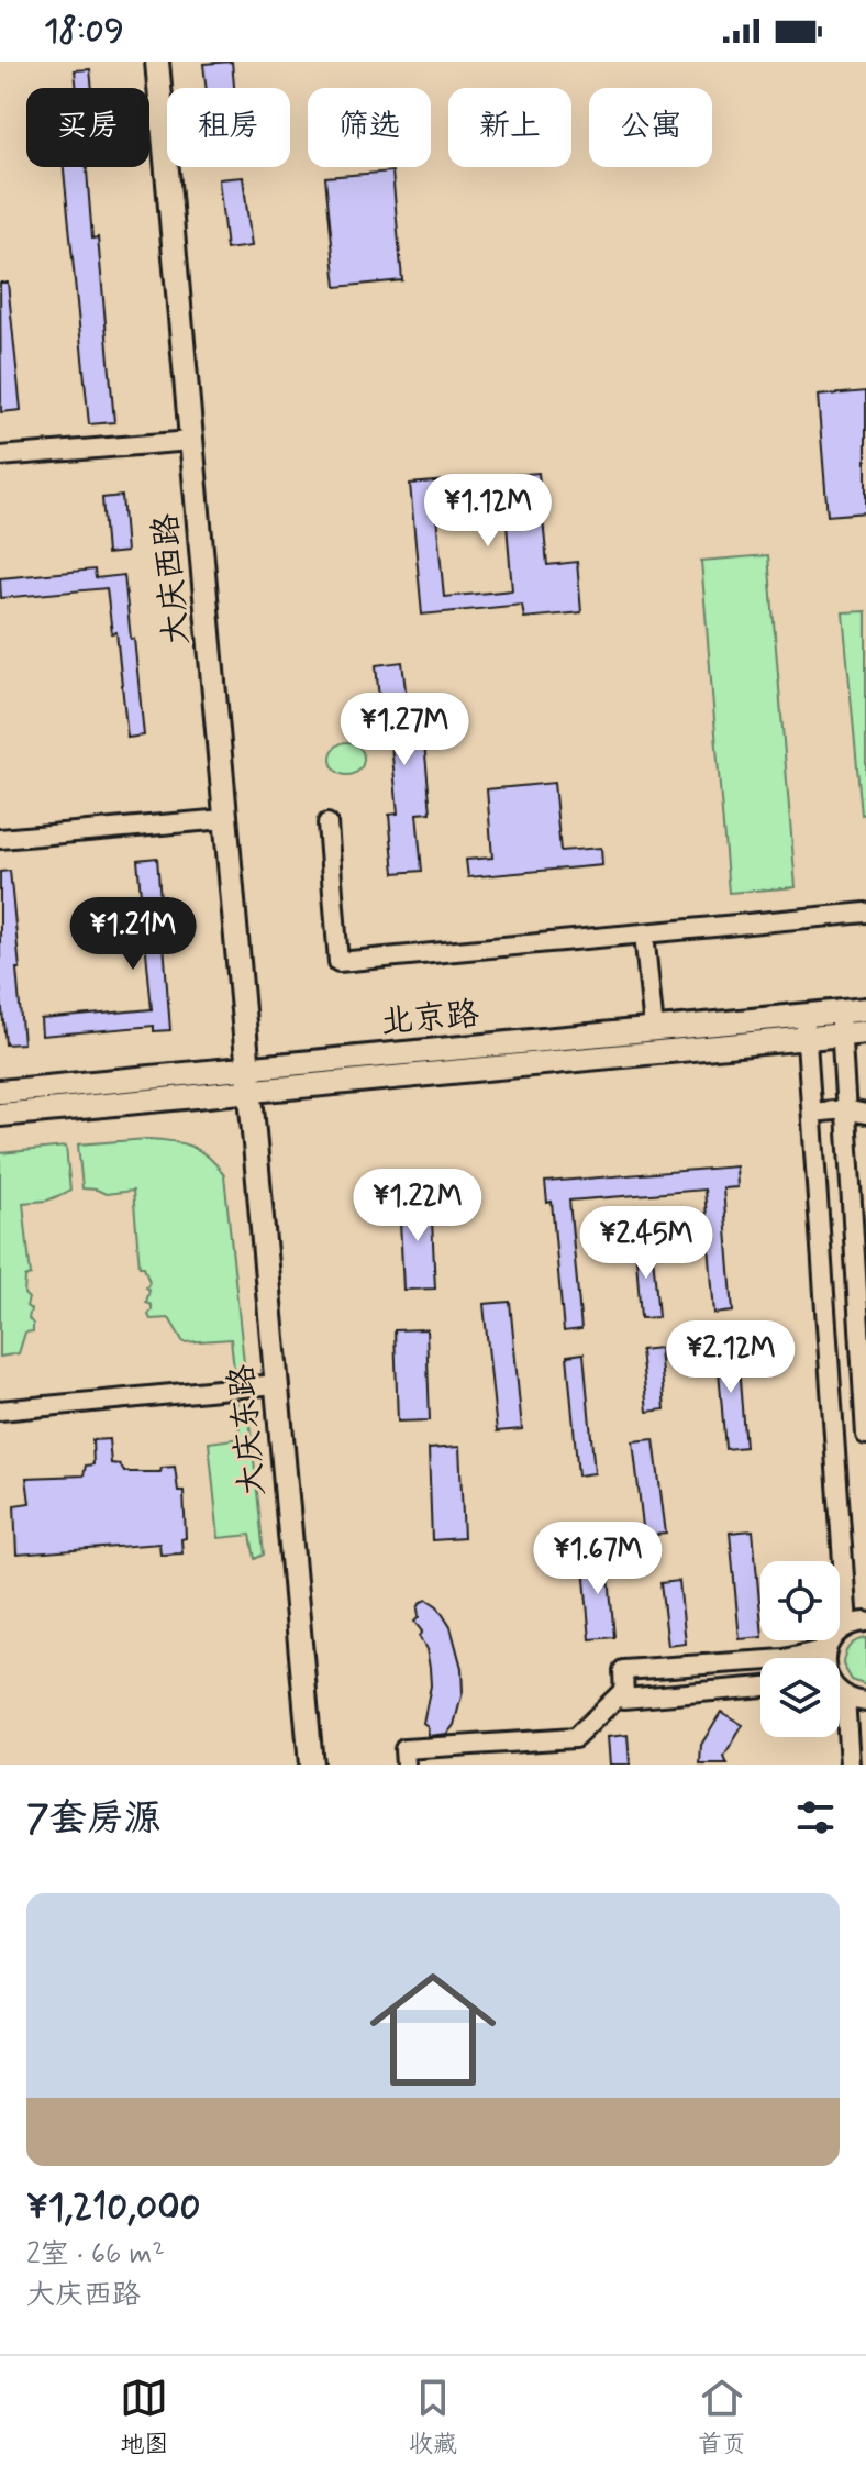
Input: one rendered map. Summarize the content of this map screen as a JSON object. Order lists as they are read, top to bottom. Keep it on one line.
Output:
{"streets":{"main road":["大庆西路","北京路","大庆东路"]},"crossings":[["大庆西路","北京路"],["大庆西路","大庆东路"],["北京路","大庆东路"]],"page":{"status":"18:09","chip":["买房","租房","筛选","新上","公寓"],"price":["¥1.12M","¥1.27M","¥1.21M","¥1.22M","¥2.45M","¥2.12M","¥1.67M"],"heading":"7套房源","list":[{"name":"¥1,210,000","note":"2室 · 66 m² · 大庆西路"}],"tabs":["地图","收藏","首页"]}}
